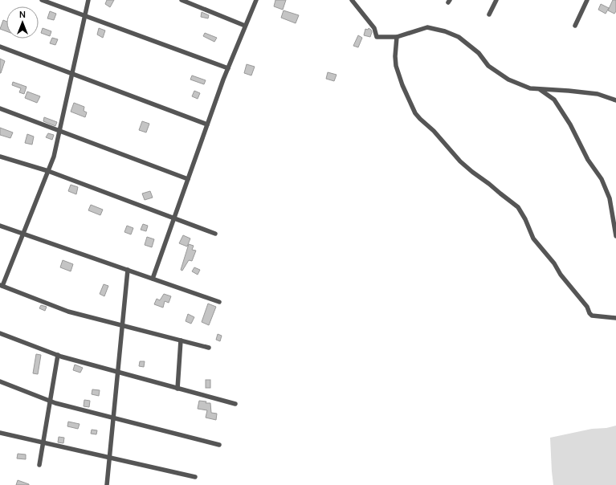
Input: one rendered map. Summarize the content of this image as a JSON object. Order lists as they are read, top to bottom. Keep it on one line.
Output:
{"north":"top"}
